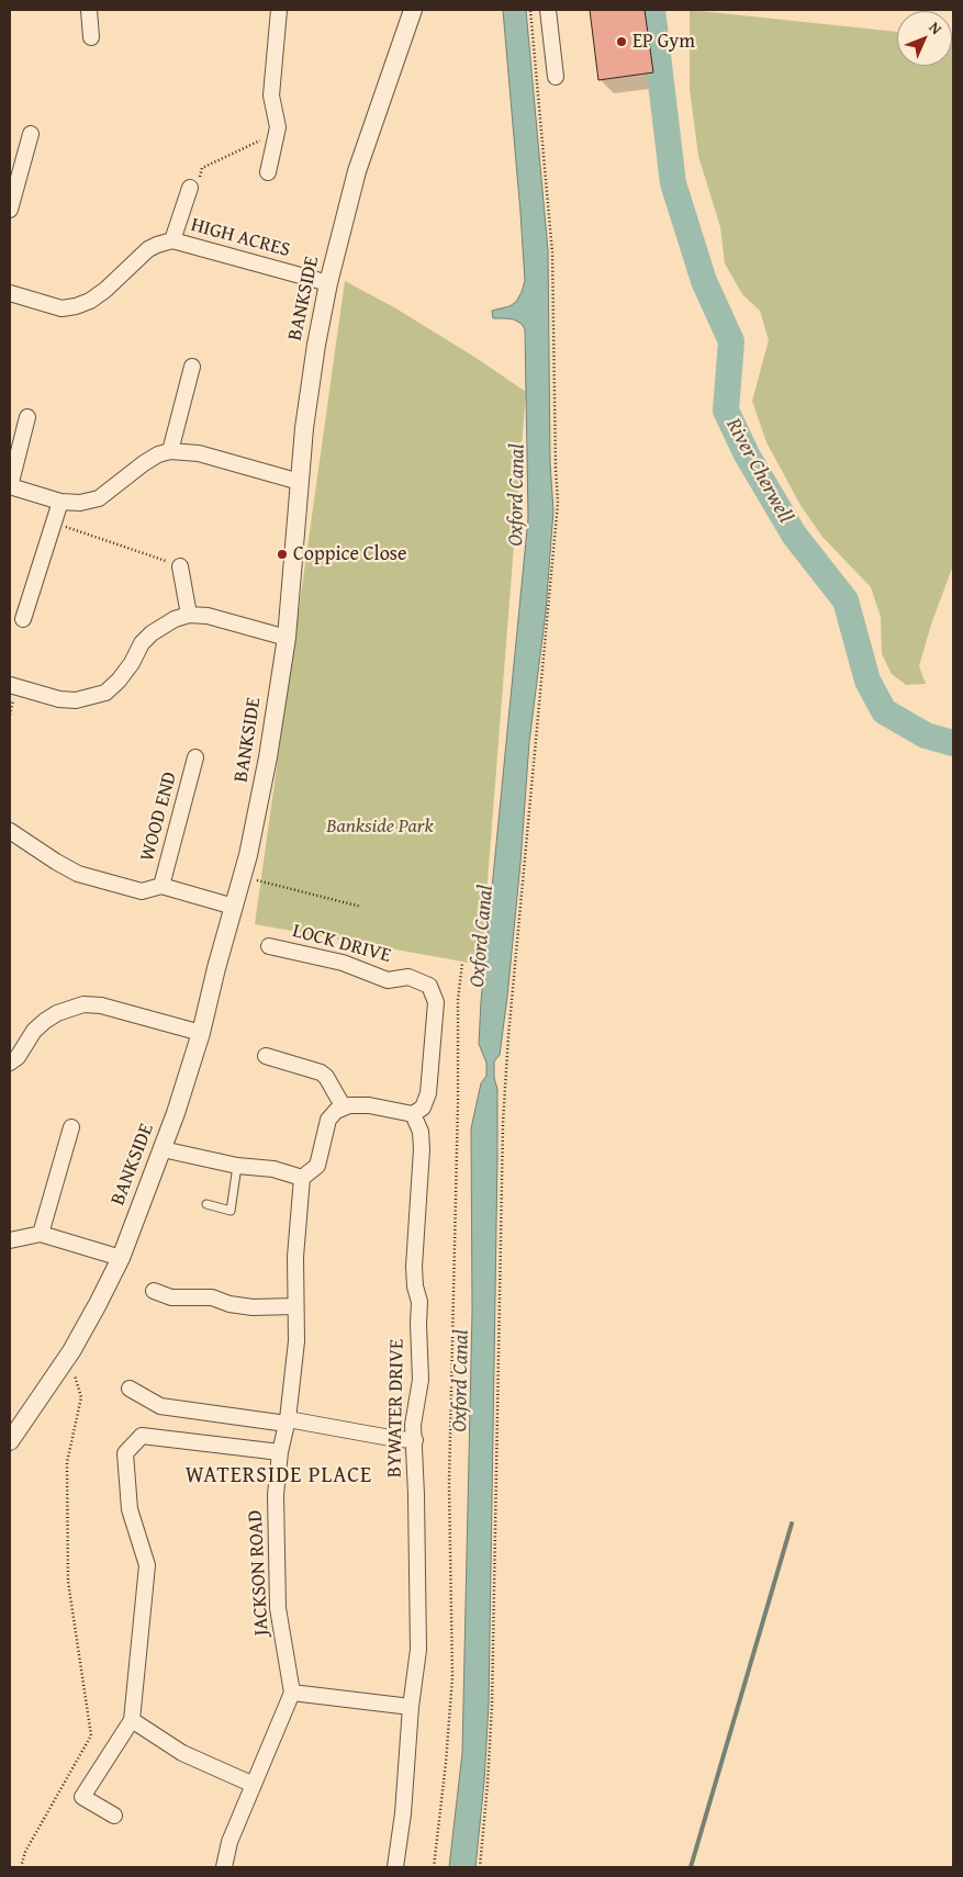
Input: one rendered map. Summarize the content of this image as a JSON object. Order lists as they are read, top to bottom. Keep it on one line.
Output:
{"streets":{"street":["HIGH ACRES","BANKSIDE","WOOD END","LOCK DRIVE","BYWATER DRIVE","JACKSON ROAD"]},"crossings":[["HIGH ACRES","BANKSIDE"],["BANKSIDE","WOOD END"],["LOCK DRIVE","BYWATER DRIVE"]],"districts":["WATERSIDE PLACE"],"water":["River Cherwell","Oxford Canal"],"parks":["Bankside Park"],"places":["EP Gym","Coppice Close"],"north":"top right"}
